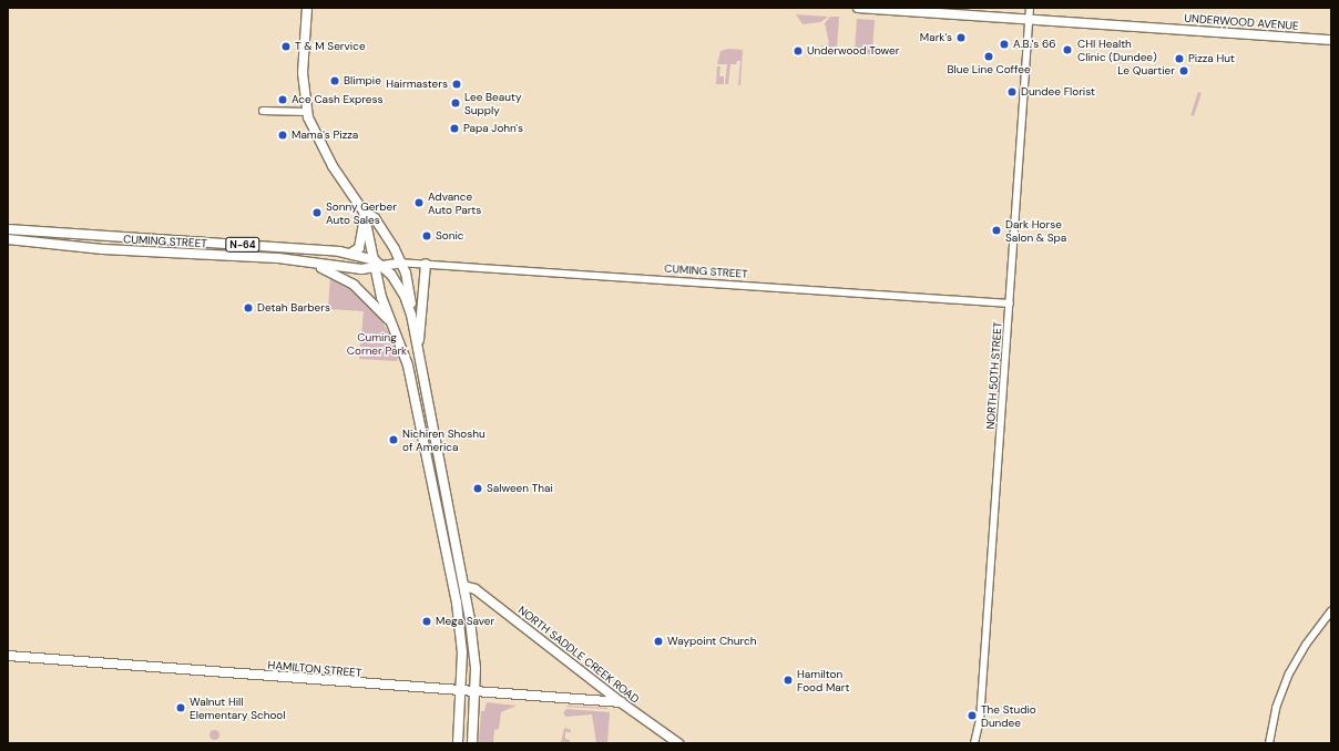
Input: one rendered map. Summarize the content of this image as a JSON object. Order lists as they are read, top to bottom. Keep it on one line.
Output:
{"streets":{"main road":["UNDERWOOD AVENUE","CUMING STREET","N-64","NORTH SADDLE CREEK ROAD","HAMILTON STREET"],"street":["NORTH 50TH STREET"]},"crossings":[["UNDERWOOD AVENUE","NORTH 50TH STREET"],["CUMING STREET","N-64"],["CUMING STREET","NORTH 50TH STREET"],["N-64","HAMILTON STREET"],["NORTH SADDLE CREEK ROAD","HAMILTON STREET"]],"parks":["Cuming Corner Park"],"places":["Mark's","A.B.'s 66","T & M Service","CHI Health Clinic (Dundee)","Underwood Tower","Blue Line Coffee","Pizza Hut","Le Quartier","Blimpie","Hairmasters","Dundee Florist","Ace Cash Express","Lee Beauty Supply","Papa John's","Mama's Pizza","Advance Auto Parts","Sonny Gerber Auto Sales","Dark Horse Salon & Spa","Sonic","Detah Barbers","Nichiren Shoshu of America","Salween Thai","Mega Saver","Waypoint Church","Hamilton Food Mart","Walnut Hill Elementary School","The Studio Dundee"]}
